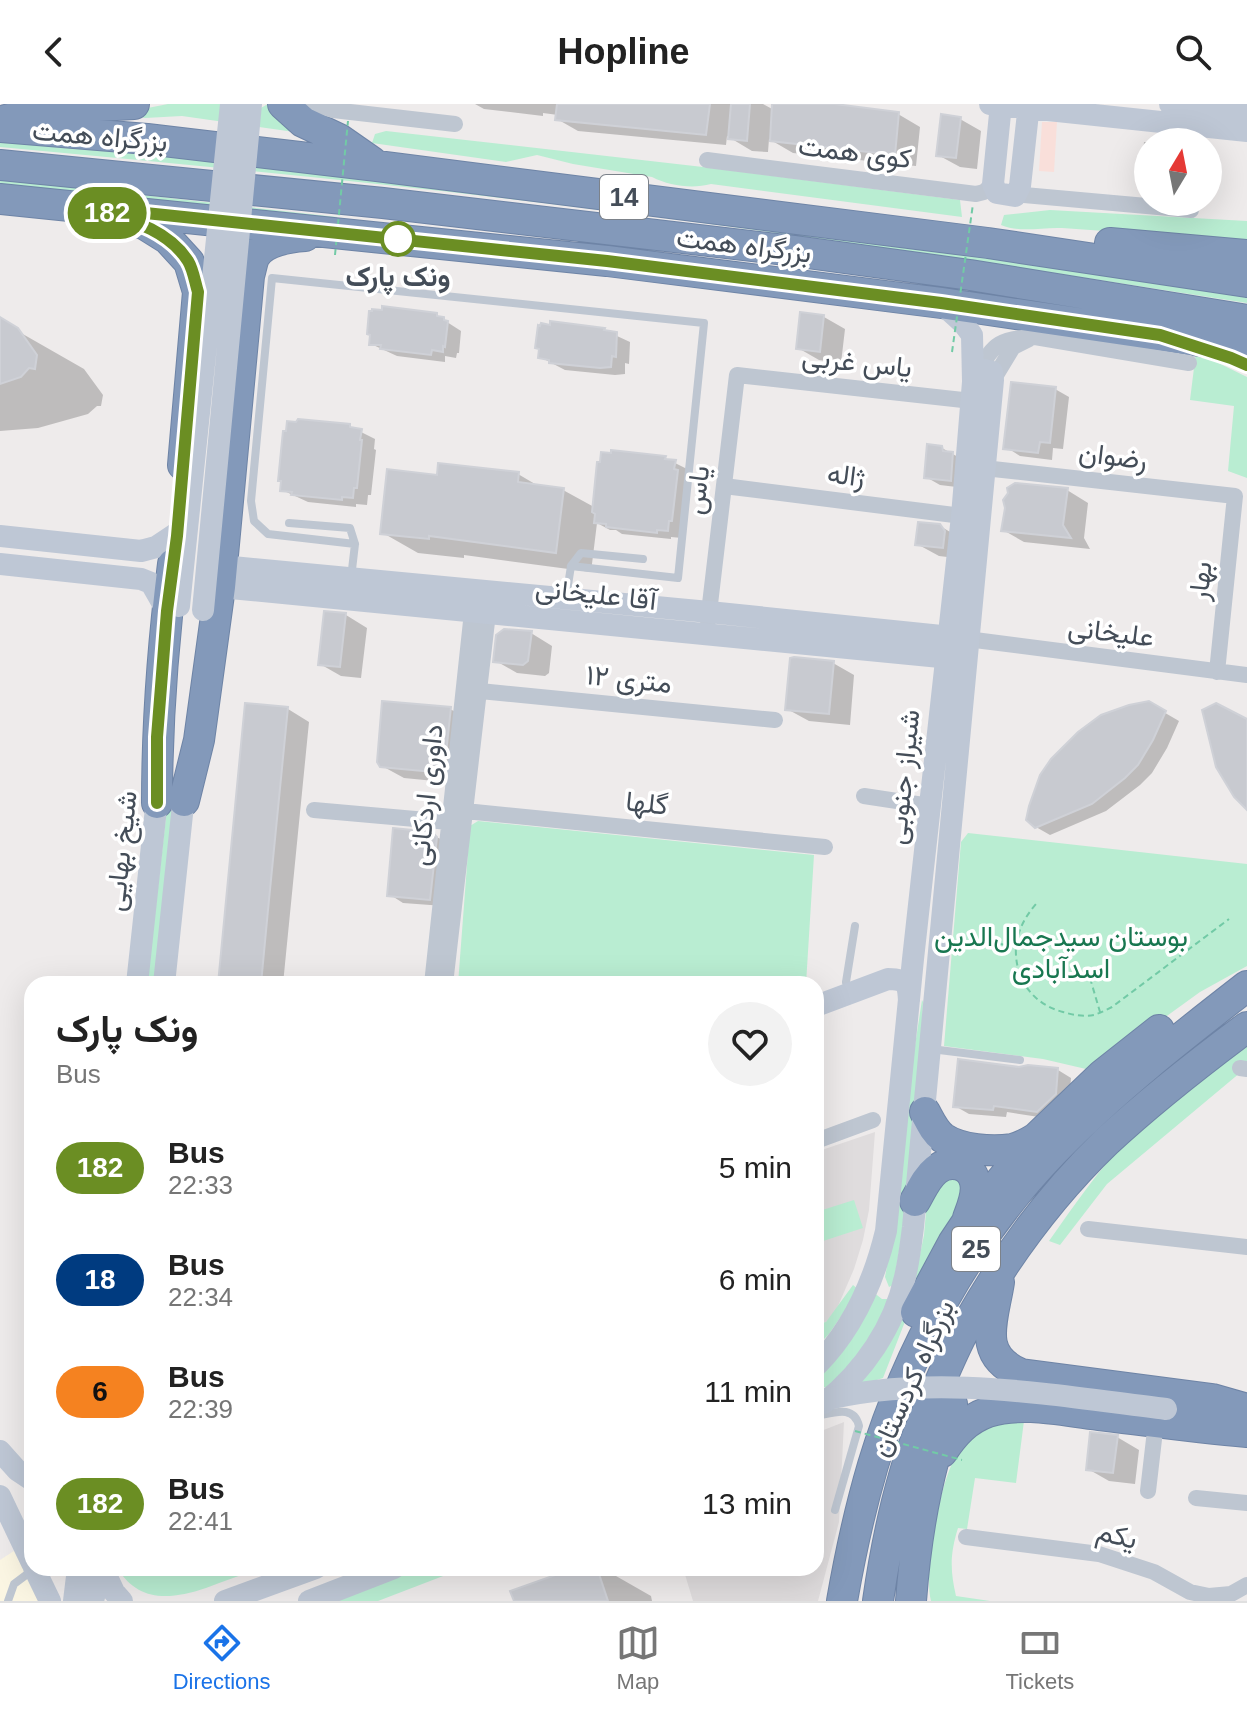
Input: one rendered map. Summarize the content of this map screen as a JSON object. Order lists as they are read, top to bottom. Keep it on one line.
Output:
{"streets":{"highway":["بزرگراه همت","14","25","بزرگراه کردستان"],"main road":["آقا علیخانی","شیراز جنوبی","شیخ بهایی"],"street":["کوی همت","یاس غربی","رضوان","ژاله","یاس","بهار","علیخانی","۱۲ متری","داوری اردکانی","گلها","یکم"]},"crossings":[["یاس غربی","یاس"],["یاس غربی","شیراز جنوبی"],["رضوان","بهار"],["رضوان","شیراز جنوبی"],["ژاله","یاس"],["ژاله","شیراز جنوبی"],["یاس","آقا علیخانی"],["بهار","علیخانی"],["آقا علیخانی","علیخانی"],["آقا علیخانی","شیراز جنوبی"],["آقا علیخانی","داوری اردکانی"],["علیخانی","شیراز جنوبی"],["۱۲ متری","داوری اردکانی"],["داوری اردکانی","گلها"]],"parks":["بوستان سیدجمال‌الدین اسدآبادی"],"places":["ونک پارک"],"lines":["bus line 182"],"north":"top","page":{"header":"Hopline","on_map":"182","heading":["ونک پارک","Bus"],"list":[{"mark":"182","name":"Bus","note":"22:33","value":"5 min"},{"mark":"18","name":"Bus","note":"22:34","value":"6 min"},{"mark":"6","name":"Bus","note":"22:39","value":"11 min"},{"mark":"182","name":"Bus","note":"22:41","value":"13 min"}],"tabs":["Directions","Map","Tickets"]}}
